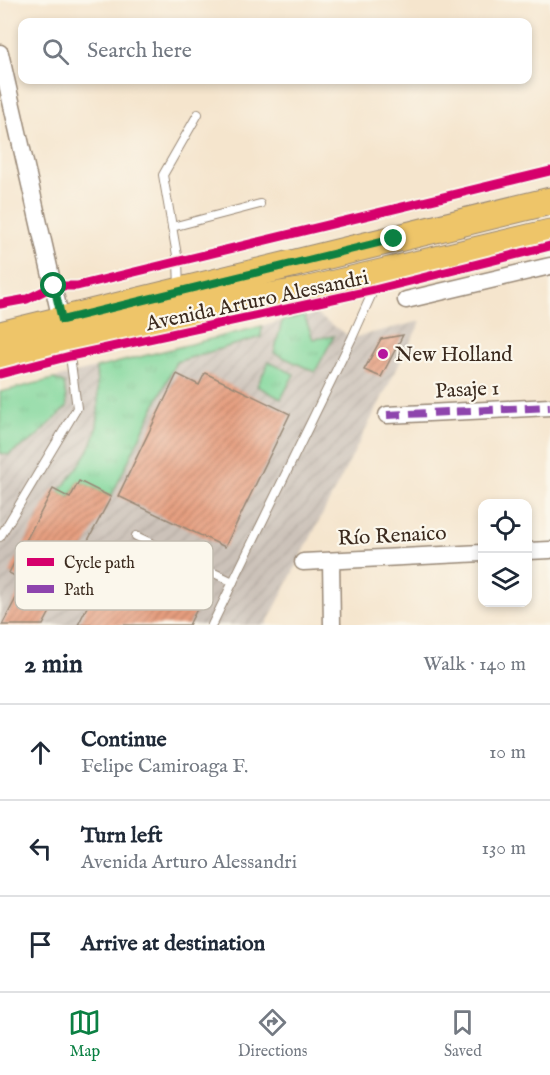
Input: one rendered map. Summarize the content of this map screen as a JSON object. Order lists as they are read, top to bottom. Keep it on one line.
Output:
{"streets":{"main road":["Avenida Arturo Alessandri"],"street":["Pasaje 1","Río Renaico"]},"places":["New Holland"],"legend":["Cycle path","Path"],"page":{"search":"Search here","heading":["2 min","Walk · 140 m"],"list":[["Continue","Felipe Camiroaga F.","10 m"],["Turn left","Avenida Arturo Alessandri","130 m"],"Arrive at destination"],"nav":["Map","Directions","Saved"]}}
